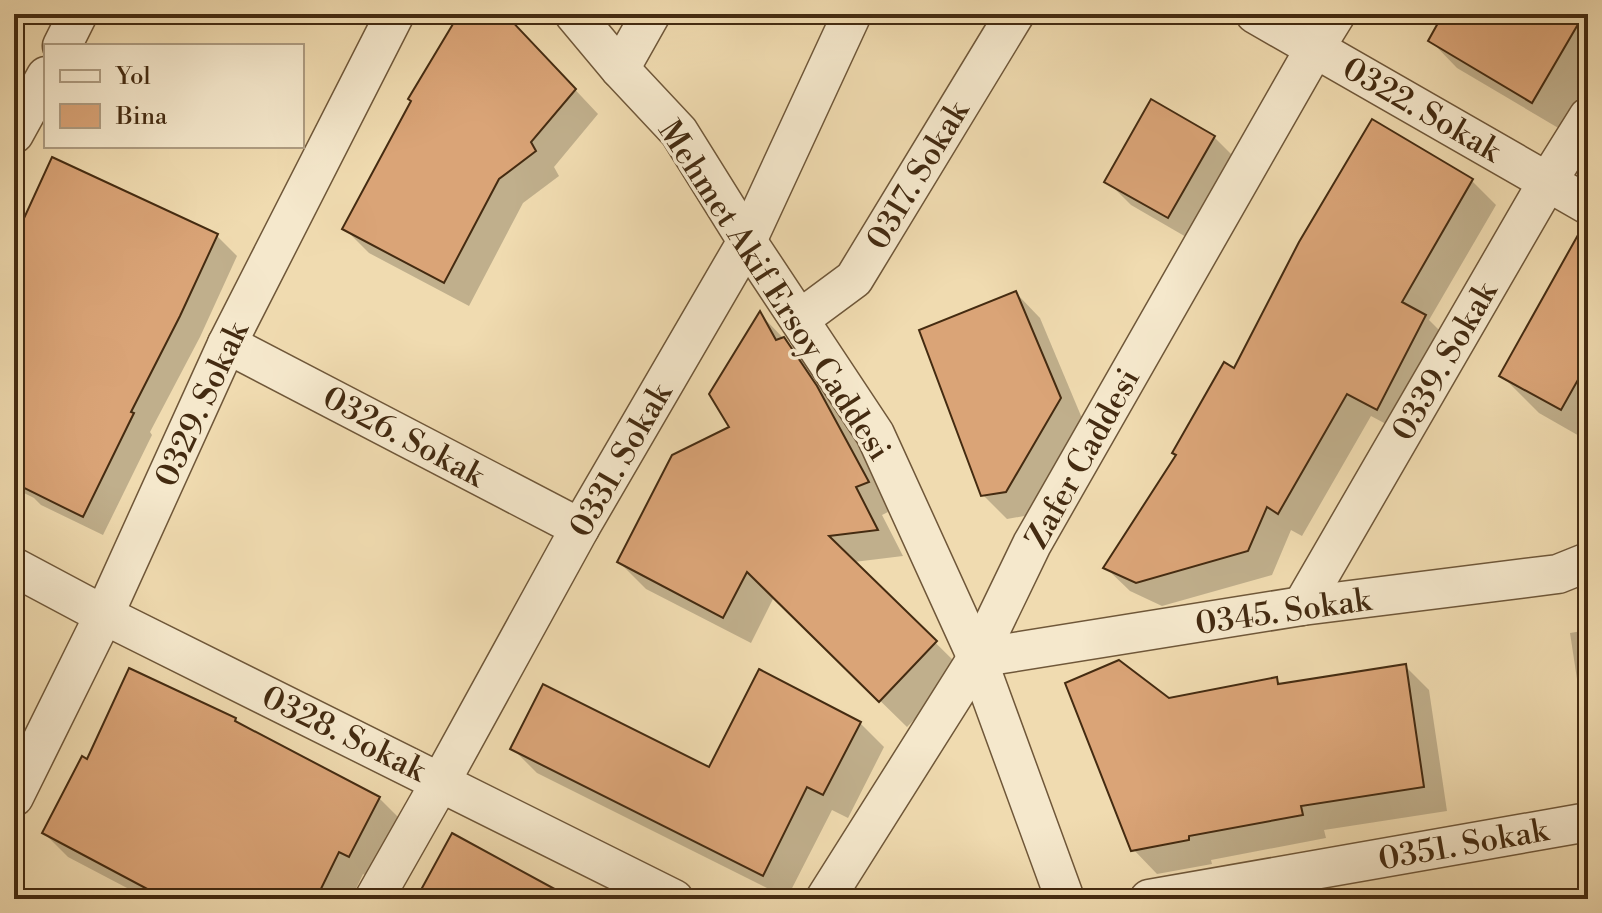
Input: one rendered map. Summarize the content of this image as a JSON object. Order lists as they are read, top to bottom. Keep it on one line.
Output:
{"streets":{"street":["0322. Sokak","0317. Sokak","Mehmet Akif Ersoy Caddesi","0339. Sokak","0329. Sokak","0326. Sokak","Zafer Caddesi","0331. Sokak","0345. Sokak","0328. Sokak","0351. Sokak"]},"crossings":[["0322. Sokak","0339. Sokak"],["0322. Sokak","Zafer Caddesi"],["0317. Sokak","Mehmet Akif Ersoy Caddesi"],["Mehmet Akif Ersoy Caddesi","Zafer Caddesi"],["Mehmet Akif Ersoy Caddesi","0331. Sokak"],["Mehmet Akif Ersoy Caddesi","0345. Sokak"],["0339. Sokak","0345. Sokak"],["0329. Sokak","0326. Sokak"],["0329. Sokak","0328. Sokak"],["0326. Sokak","0331. Sokak"],["Zafer Caddesi","0345. Sokak"],["0331. Sokak","0328. Sokak"]],"legend":["Yol","Bina"]}
